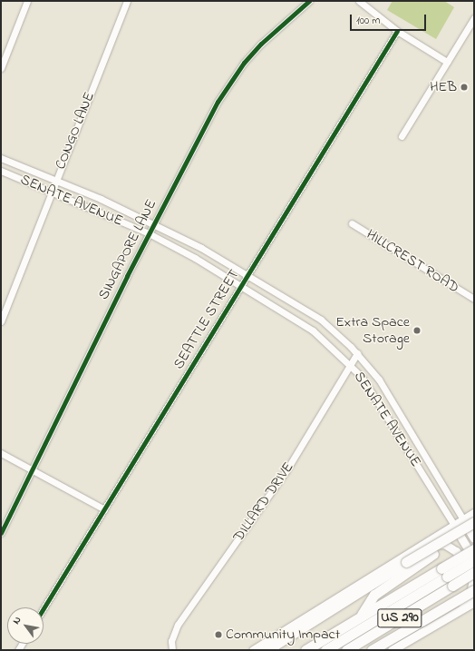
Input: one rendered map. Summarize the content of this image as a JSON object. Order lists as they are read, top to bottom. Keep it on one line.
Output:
{"streets":{"highway":["US 290"],"main road":["SENATE AVENUE"],"street":["CONGO LANE","SINGAPORE LANE","HILLCREST ROAD","SEATTLE STREET","DILLARD DRIVE"]},"crossings":[["CONGO LANE","SENATE AVENUE"],["SENATE AVENUE","SINGAPORE LANE"],["SENATE AVENUE","SEATTLE STREET"],["SENATE AVENUE","DILLARD DRIVE"]],"places":["HEB","Extra Space Storage","Community Impact"],"scale_bar":"100 m","north":"top left"}
